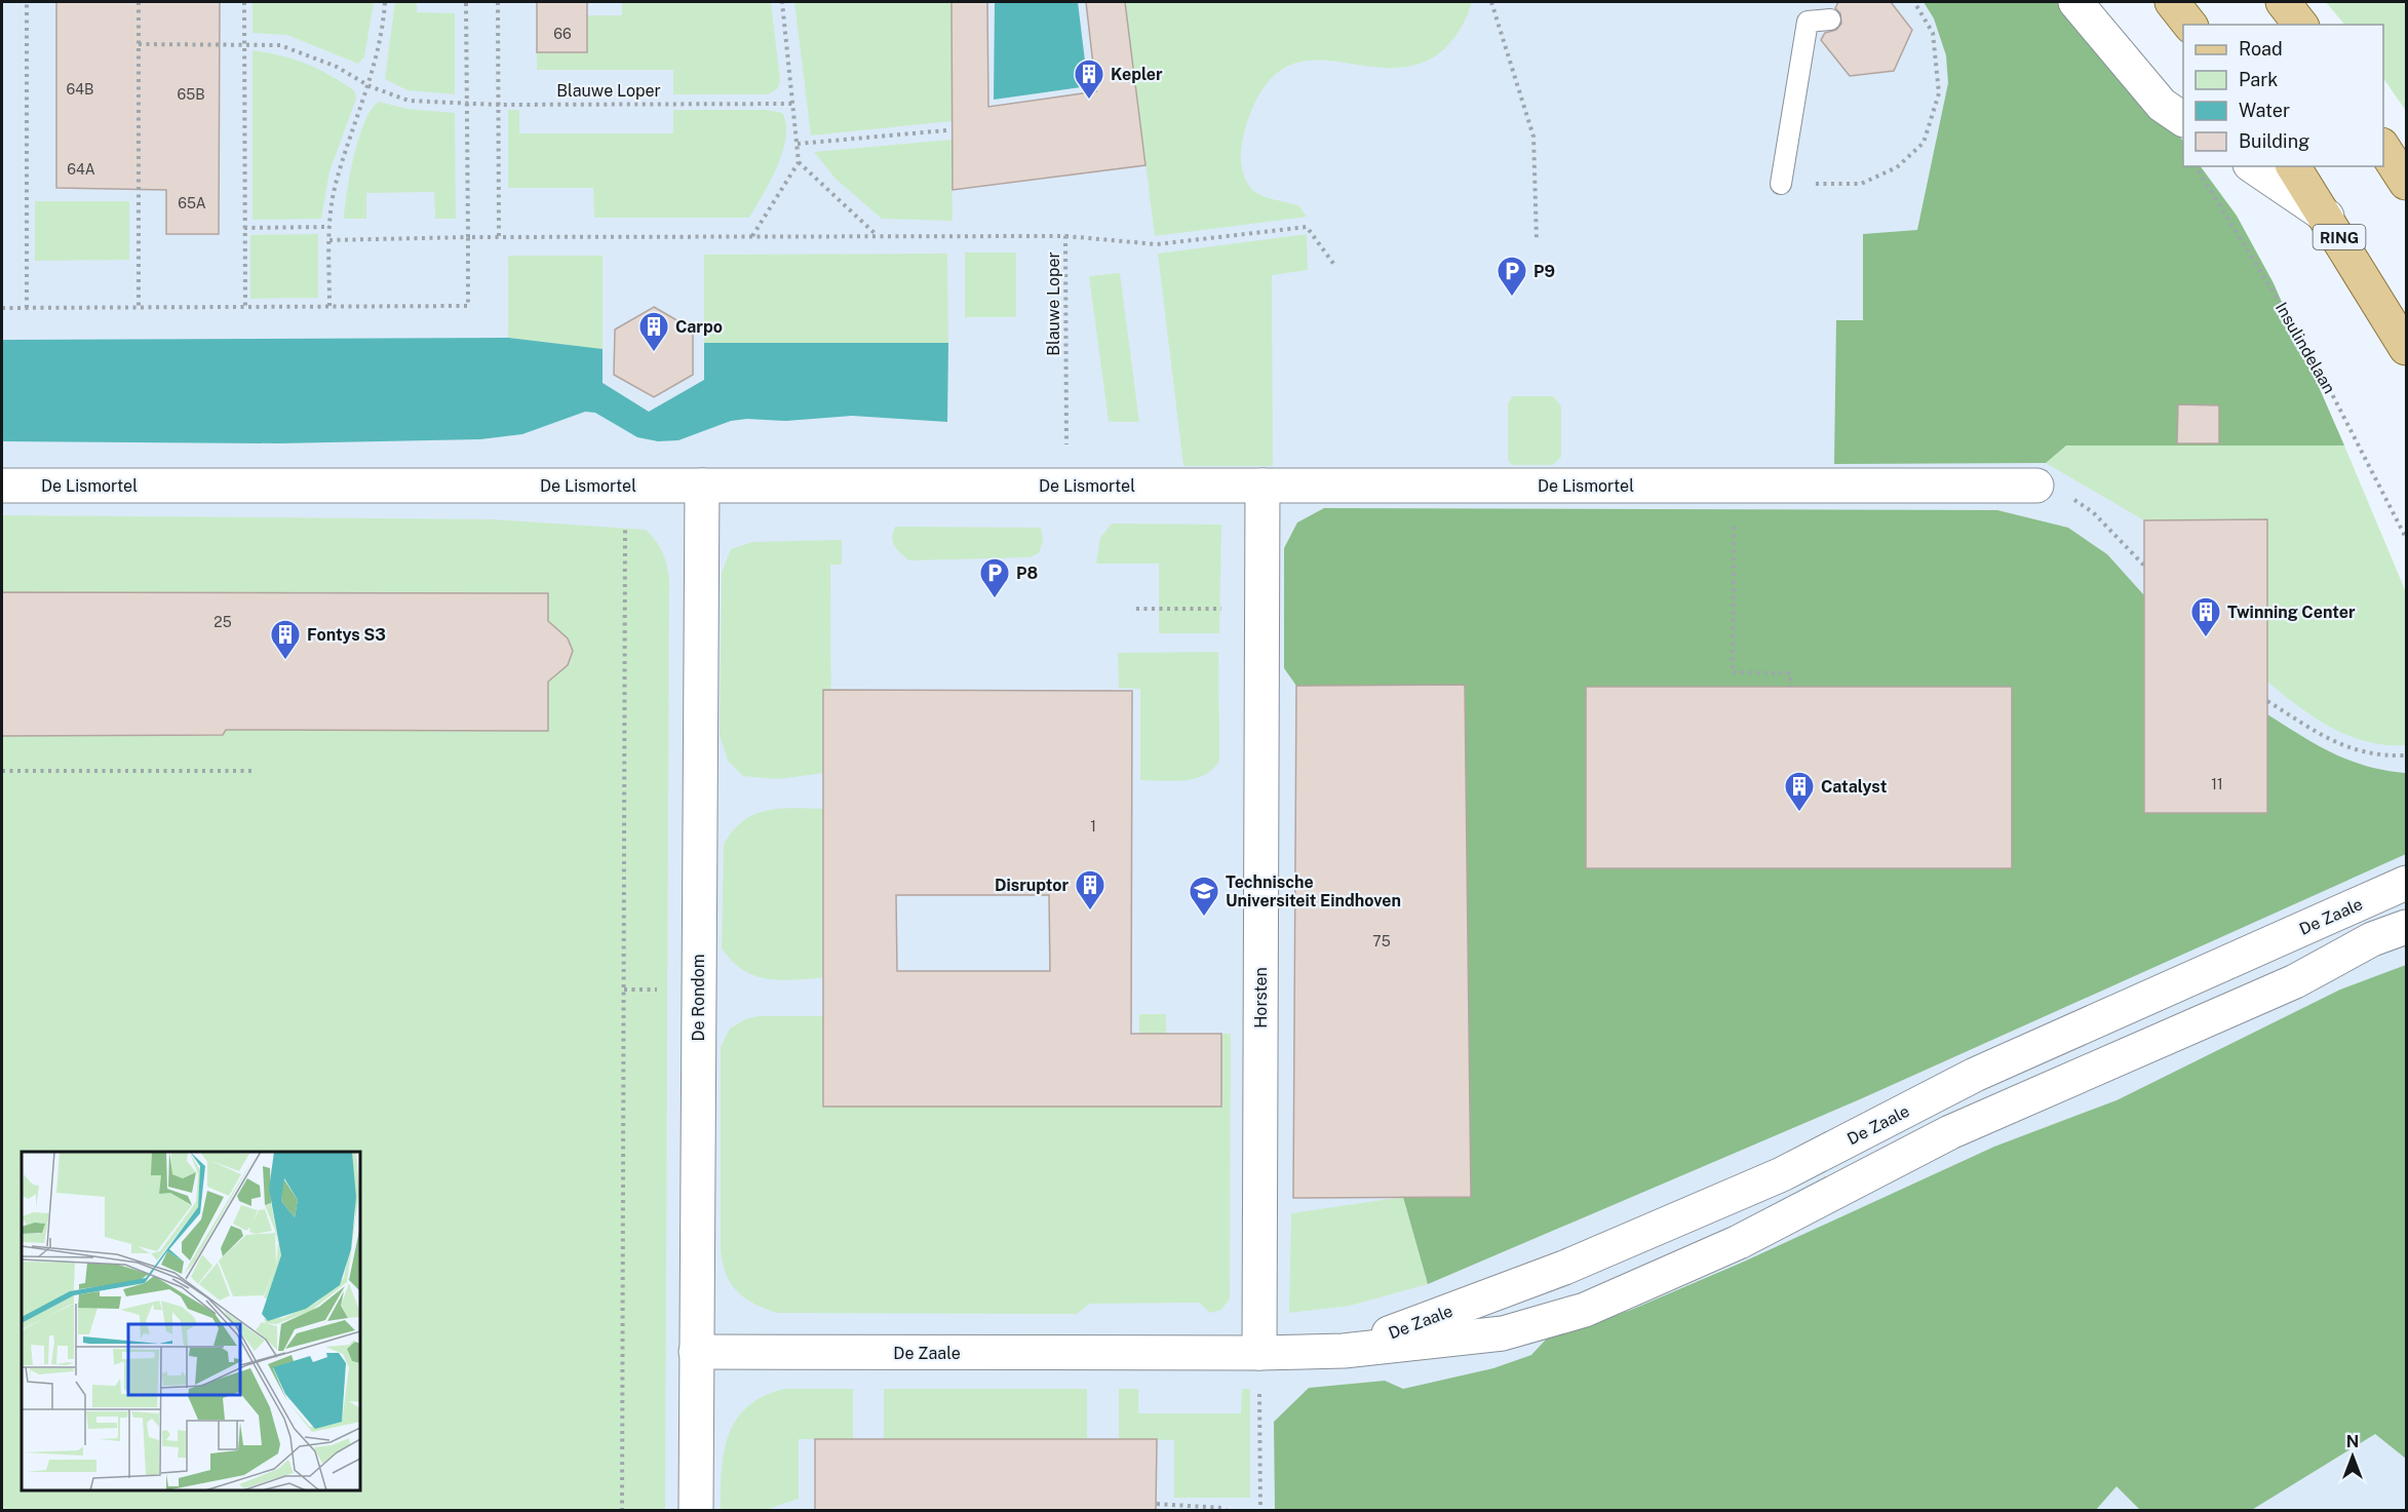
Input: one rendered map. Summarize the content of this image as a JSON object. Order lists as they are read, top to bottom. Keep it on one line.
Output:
{"streets":{"main road":["RING"],"street":["De Lismortel","De Zaale","De Rondom","Horsten"],"path":["Blauwe Loper","Insulindelaan"]},"crossings":[["Blauwe Loper","De Lismortel"],["De Lismortel","De Rondom"],["De Lismortel","Horsten"],["De Zaale","De Rondom"],["De Zaale","Horsten"]],"places":{"building":["Kepler","Carpo","Twinning Center","Fontys S3","Catalyst","Disruptor"],"parking":["P9","P8"],"school or university":["Technische Universiteit Eindhoven"]},"house_numbers":["66","64B","65B","64A","65A","25","11","1","75"],"legend":["Road","Park","Water","Building"],"north":"top"}
